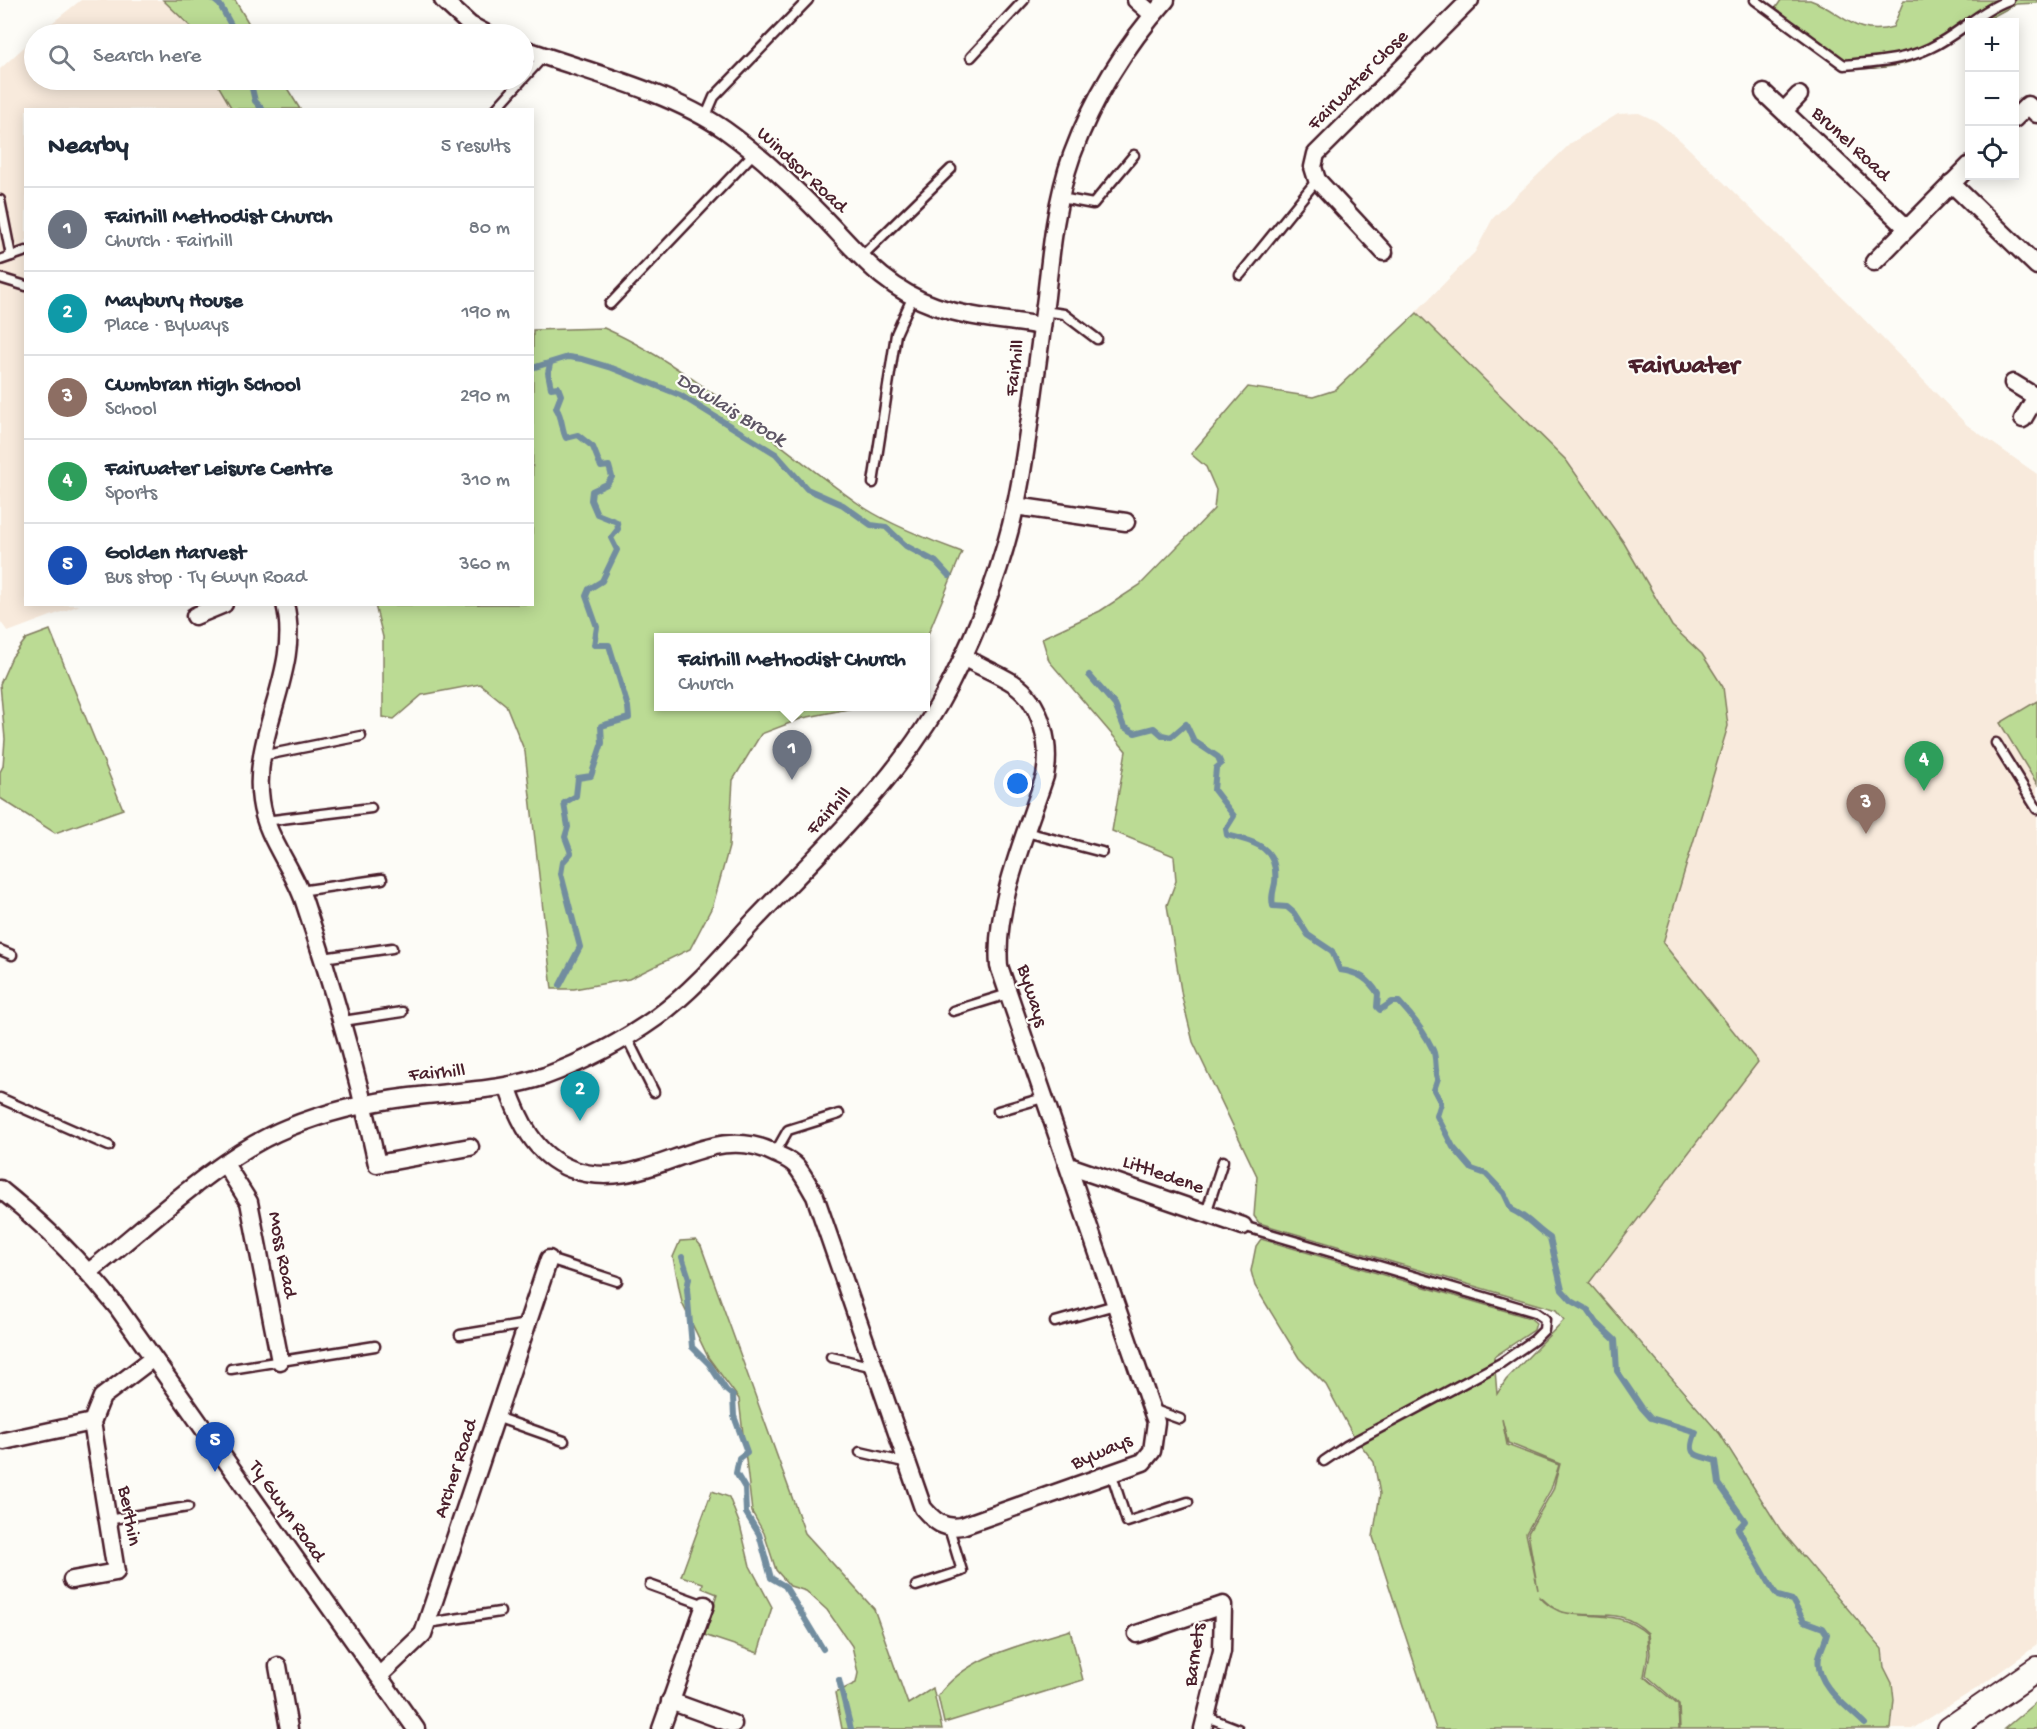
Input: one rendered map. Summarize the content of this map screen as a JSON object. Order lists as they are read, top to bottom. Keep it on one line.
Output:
{"streets":{"street":["Fairwater Close","Brunel Road","Windsor Road","Fairhill","Byways","Littledene","Moss Road","Archer Road","Ty Gwyn Road","Berthin","Barnets"]},"crossings":[["Windsor Road","Fairhill"],["Fairhill","Byways"],["Fairhill","Moss Road"],["Fairhill","Ty Gwyn Road"],["Byways","Littledene"],["Archer Road","Ty Gwyn Road"]],"districts":["Fairwater"],"water":["Dowlais Brook"],"page":{"map_buttons":["+","−"],"search":"Search here","heading":["Nearby","5 results"],"list":[{"mark":"1","name":"Fairhill Methodist Church","note":"Church · Fairhill","value":"80 m"},{"mark":"2","name":"Maybury House","note":"Place · Byways","value":"190 m"},{"mark":"3","name":"Cwmbran High School","note":"School","value":"290 m"},{"mark":"4","name":"Fairwater Leisure Centre","note":"Sports","value":"310 m"},{"mark":"5","name":"Golden Harvest","note":"Bus stop · Ty Gwyn Road","value":"360 m"}],"popup":["Fairhill Methodist Church","Church"],"pins":["1","4","3","2","5"]}}
